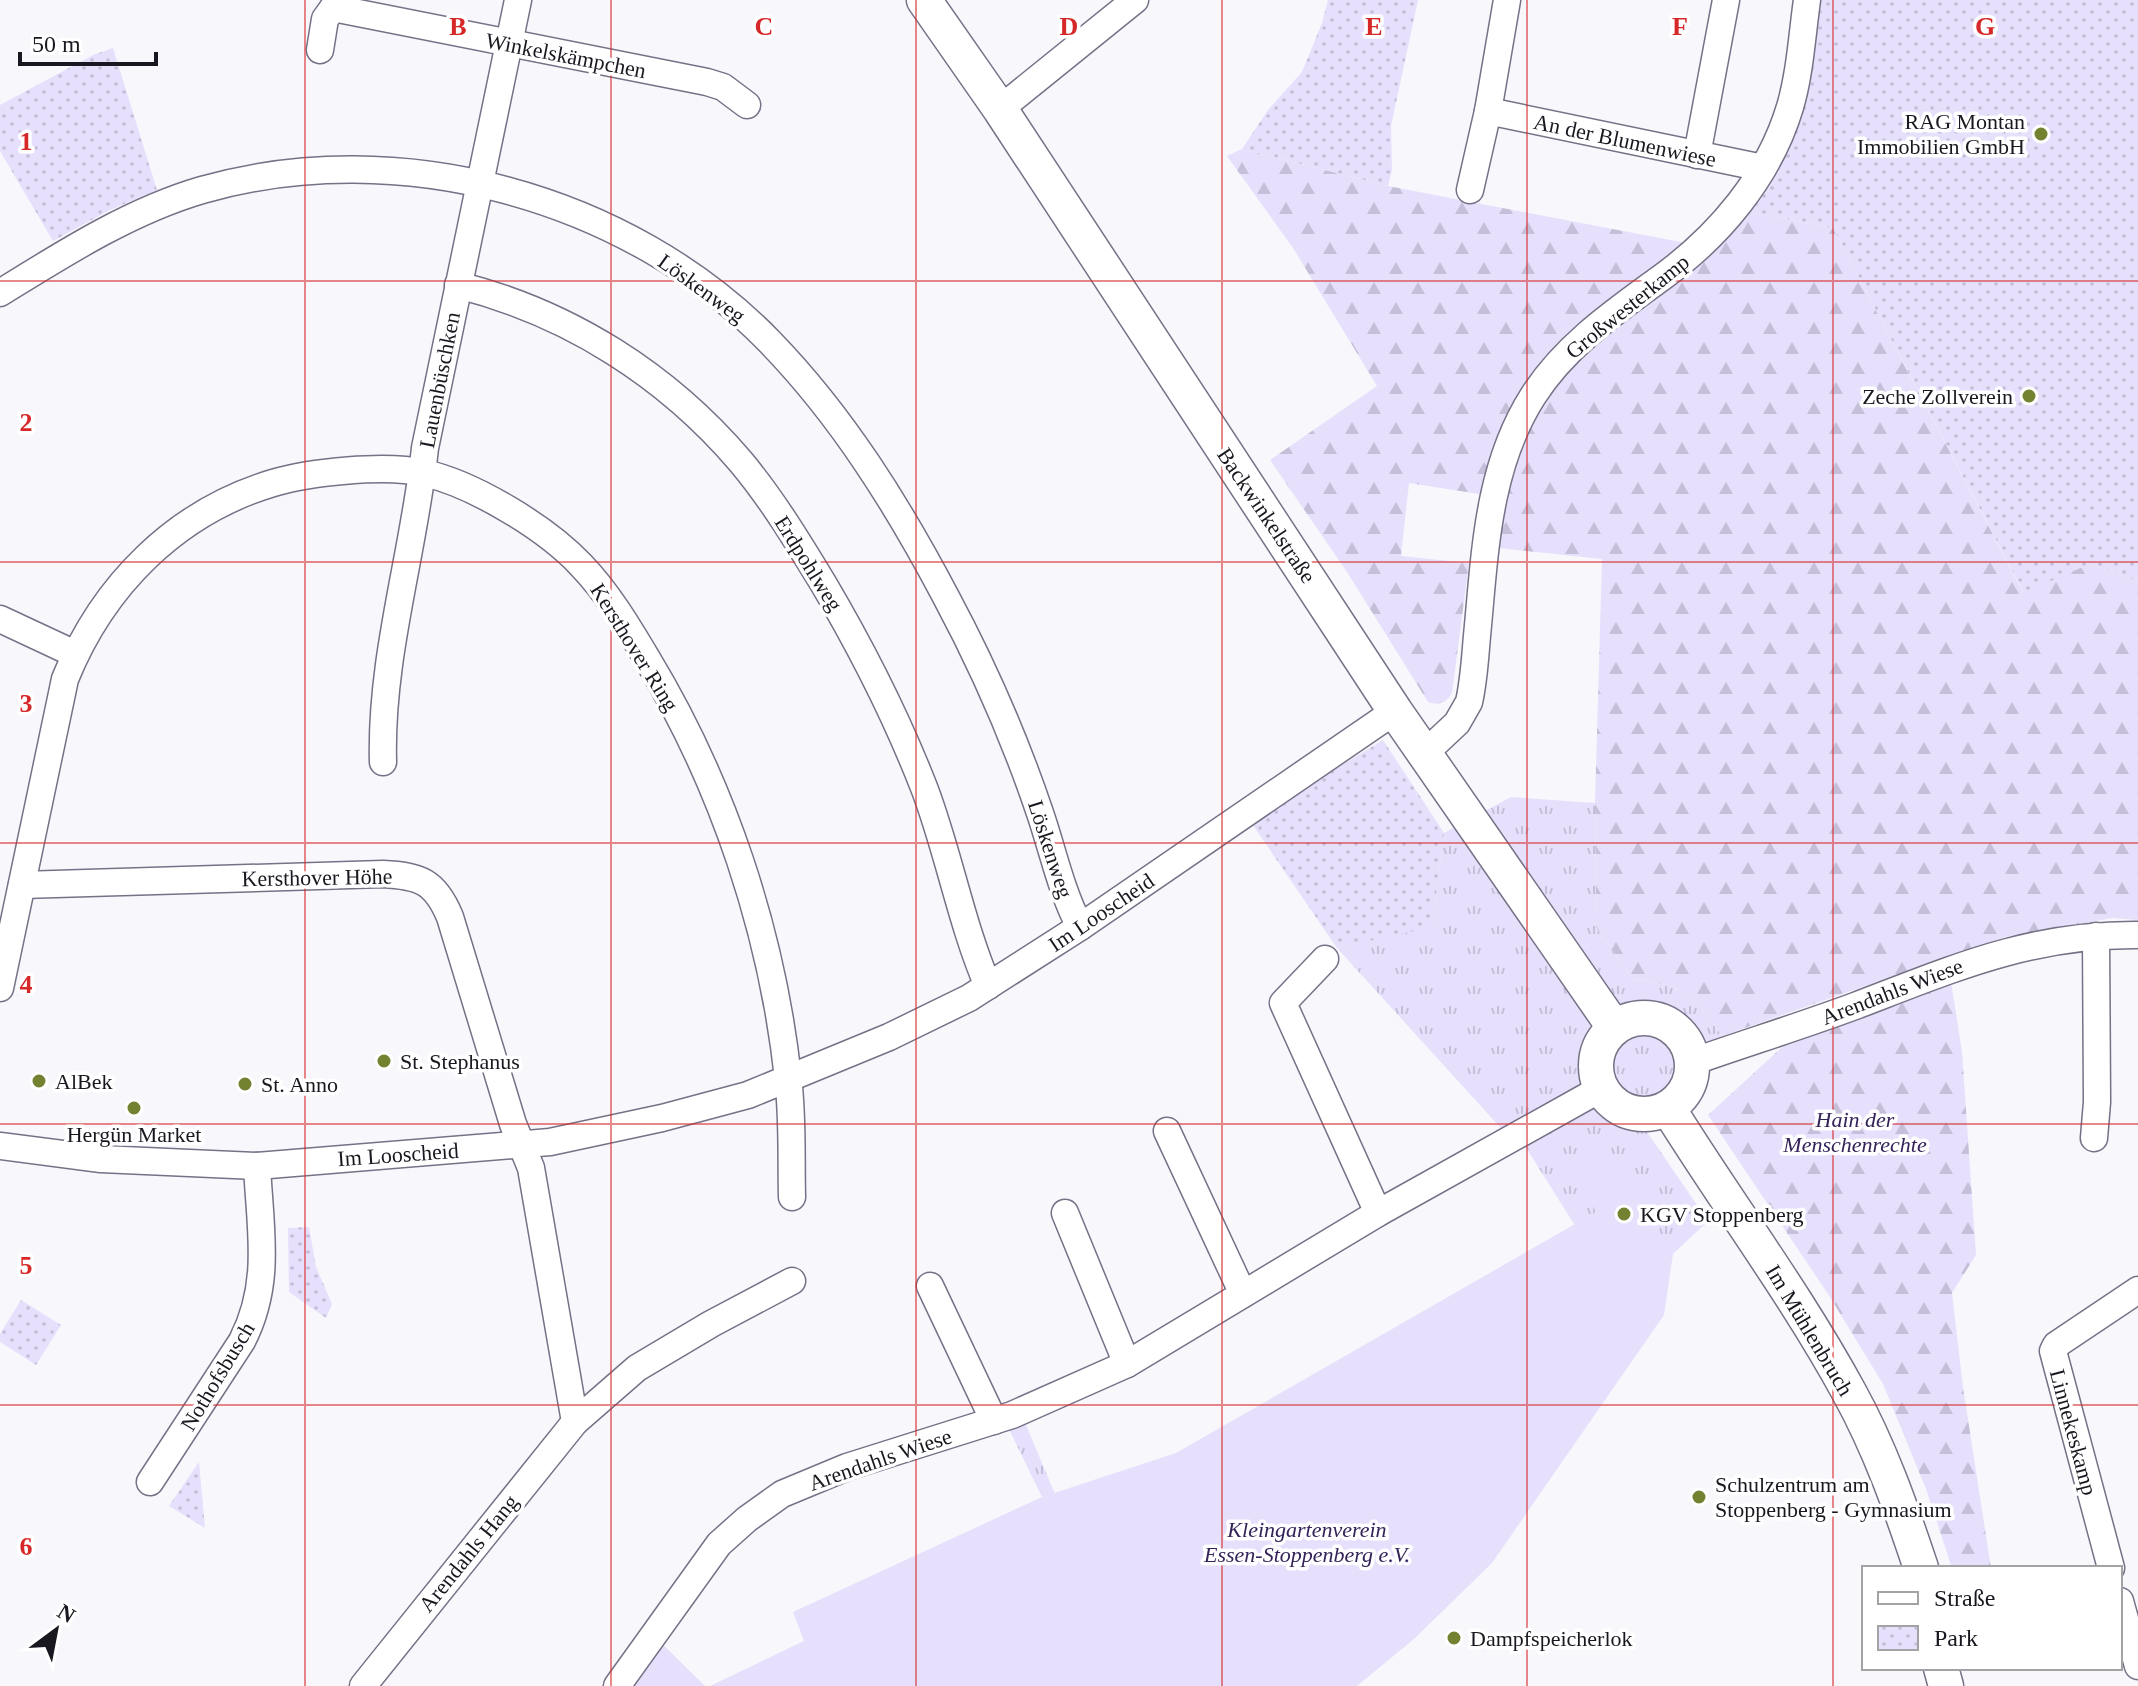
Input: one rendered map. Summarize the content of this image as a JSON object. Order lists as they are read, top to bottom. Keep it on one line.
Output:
{"streets":{"main road":["Backwinkelstraße","Im Mühlenbruch"],"street":["Winkelskämpchen","An der Blumenwiese","Löskenweg","Großwesterkamp","Lauenbüschken","Erdpohlweg","Kersthover Ring","Kersthover Höhe","Im Looscheid","Arendahls Wiese","Nothofsbusch","Linnekeskamp","Arendahls Hang"]},"crossings":[["Winkelskämpchen","Lauenbüschken"],["An der Blumenwiese","Großwesterkamp"],["Löskenweg","Lauenbüschken"],["Löskenweg","Im Looscheid"],["Großwesterkamp","Backwinkelstraße"],["Lauenbüschken","Erdpohlweg"],["Lauenbüschken","Kersthover Ring"],["Backwinkelstraße","Im Looscheid"],["Backwinkelstraße","Arendahls Wiese"],["Backwinkelstraße","Im Mühlenbruch"],["Erdpohlweg","Im Looscheid"],["Kersthover Ring","Kersthover Höhe"],["Kersthover Ring","Im Looscheid"],["Kersthover Höhe","Im Looscheid"],["Im Looscheid","Nothofsbusch"],["Arendahls Wiese","Im Mühlenbruch"]],"parks":["Hain der Menschenrechte","Kleingartenverein Essen-Stoppenberg e.V."],"places":["RAG Montan Immobilien GmbH","Zeche Zollverein","St. Stephanus","AlBek","St. Anno","Hergün Market","KGV Stoppenberg","Schulzentrum am Stoppenberg - Gymnasium","Dampfspeicherlok"],"legend":["Straße","Park"],"scale_bar":"50 m","north":"top right","grid":{"columns":["B","C","D","E","F","G"],"rows":["1","2","3","4","5","6"]}}
